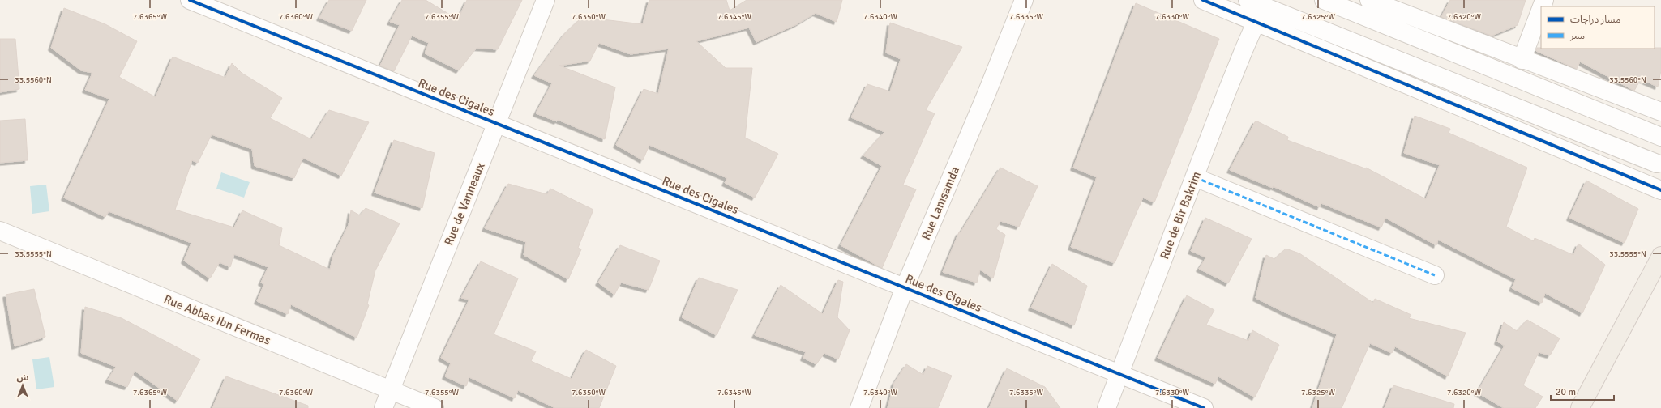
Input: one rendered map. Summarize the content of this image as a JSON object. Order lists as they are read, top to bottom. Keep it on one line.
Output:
{"streets":{"street":["Rue des Cigales","Rue Lamsamda","Rue de Vanneaux","Rue de Bir Bakrim","Rue Abbas Ibn Fermas"]},"crossings":[["Rue des Cigales","Rue Lamsamda"],["Rue des Cigales","Rue de Vanneaux"],["Rue des Cigales","Rue de Bir Bakrim"],["Rue de Vanneaux","Rue Abbas Ibn Fermas"]],"legend":["مسار دراجات","ممر"],"scale_bar":"20 m","north":"top","coordinates":["7.6365°W","7.6360°W","7.6355°W","7.6350°W","7.6345°W","7.6340°W","7.6335°W","7.6330°W","7.6325°W","7.6320°W","33.5560°N","33.5555°N"]}
